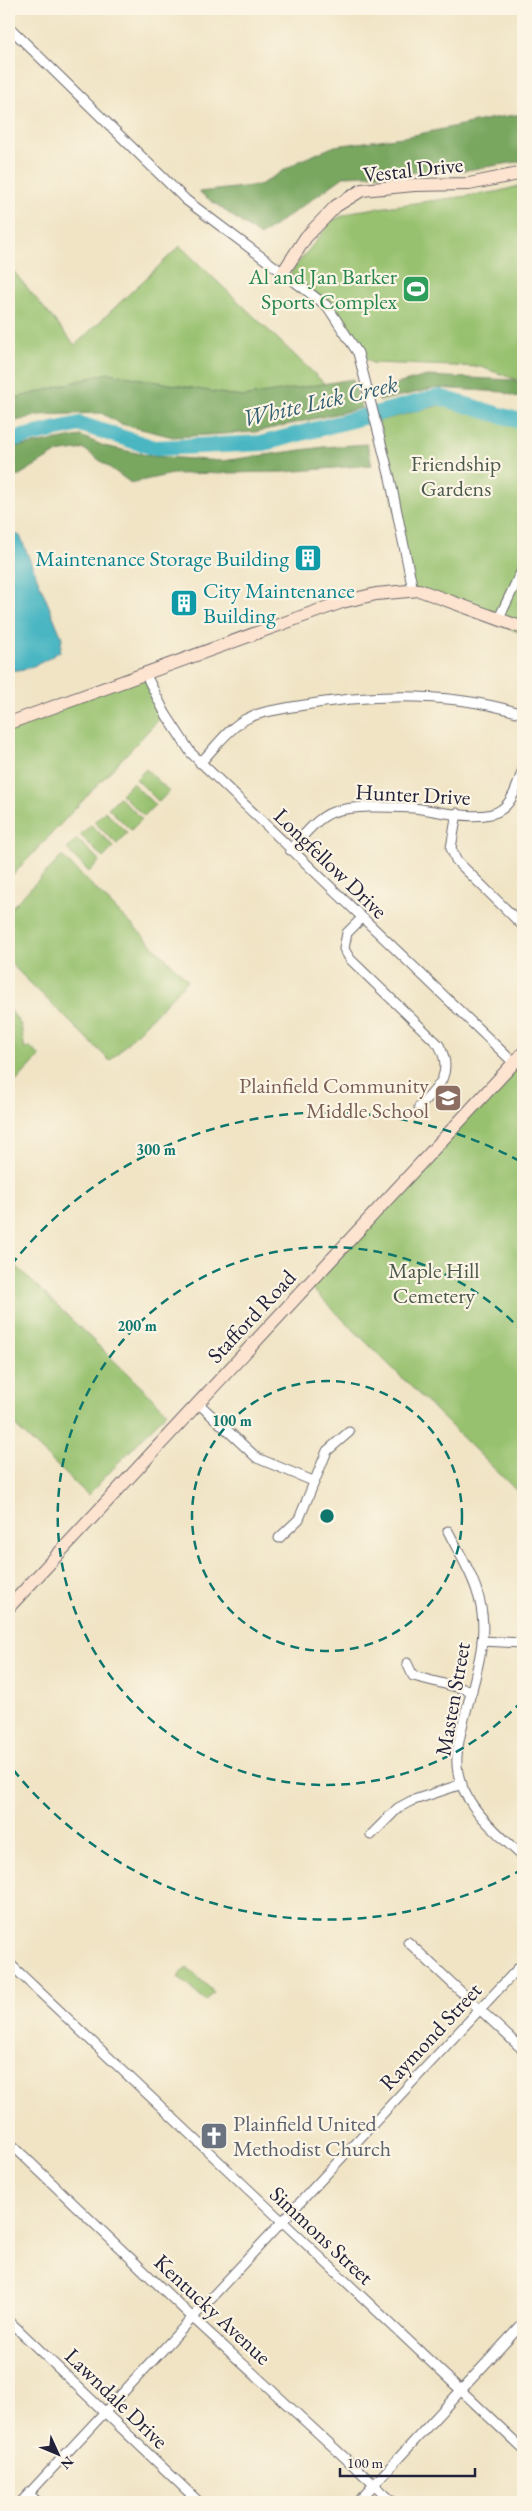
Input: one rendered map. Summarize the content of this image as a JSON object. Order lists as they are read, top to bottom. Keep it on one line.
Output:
{"streets":{"street":["Vestal Drive","Hunter Drive","Longfellow Drive","Stafford Road","Masten Street","Raymond Street","Simmons Street","Kentucky Avenue","Lawndale Drive"]},"crossings":[["Hunter Drive","Longfellow Drive"],["Longfellow Drive","Stafford Road"],["Raymond Street","Simmons Street"],["Raymond Street","Kentucky Avenue"],["Raymond Street","Lawndale Drive"]],"water":["White Lick Creek"],"parks":["Friendship Gardens","Maple Hill Cemetery"],"places":{"sports":["Al and Jan Barker Sports Complex"],"building":["Maintenance Storage Building","City Maintenance Building"],"school or university":["Plainfield Community Middle School"],"church":["Plainfield United Methodist Church"]},"scale_bar":"100 m","north":"bottom right","rings":["300 m","200 m","100 m"]}
